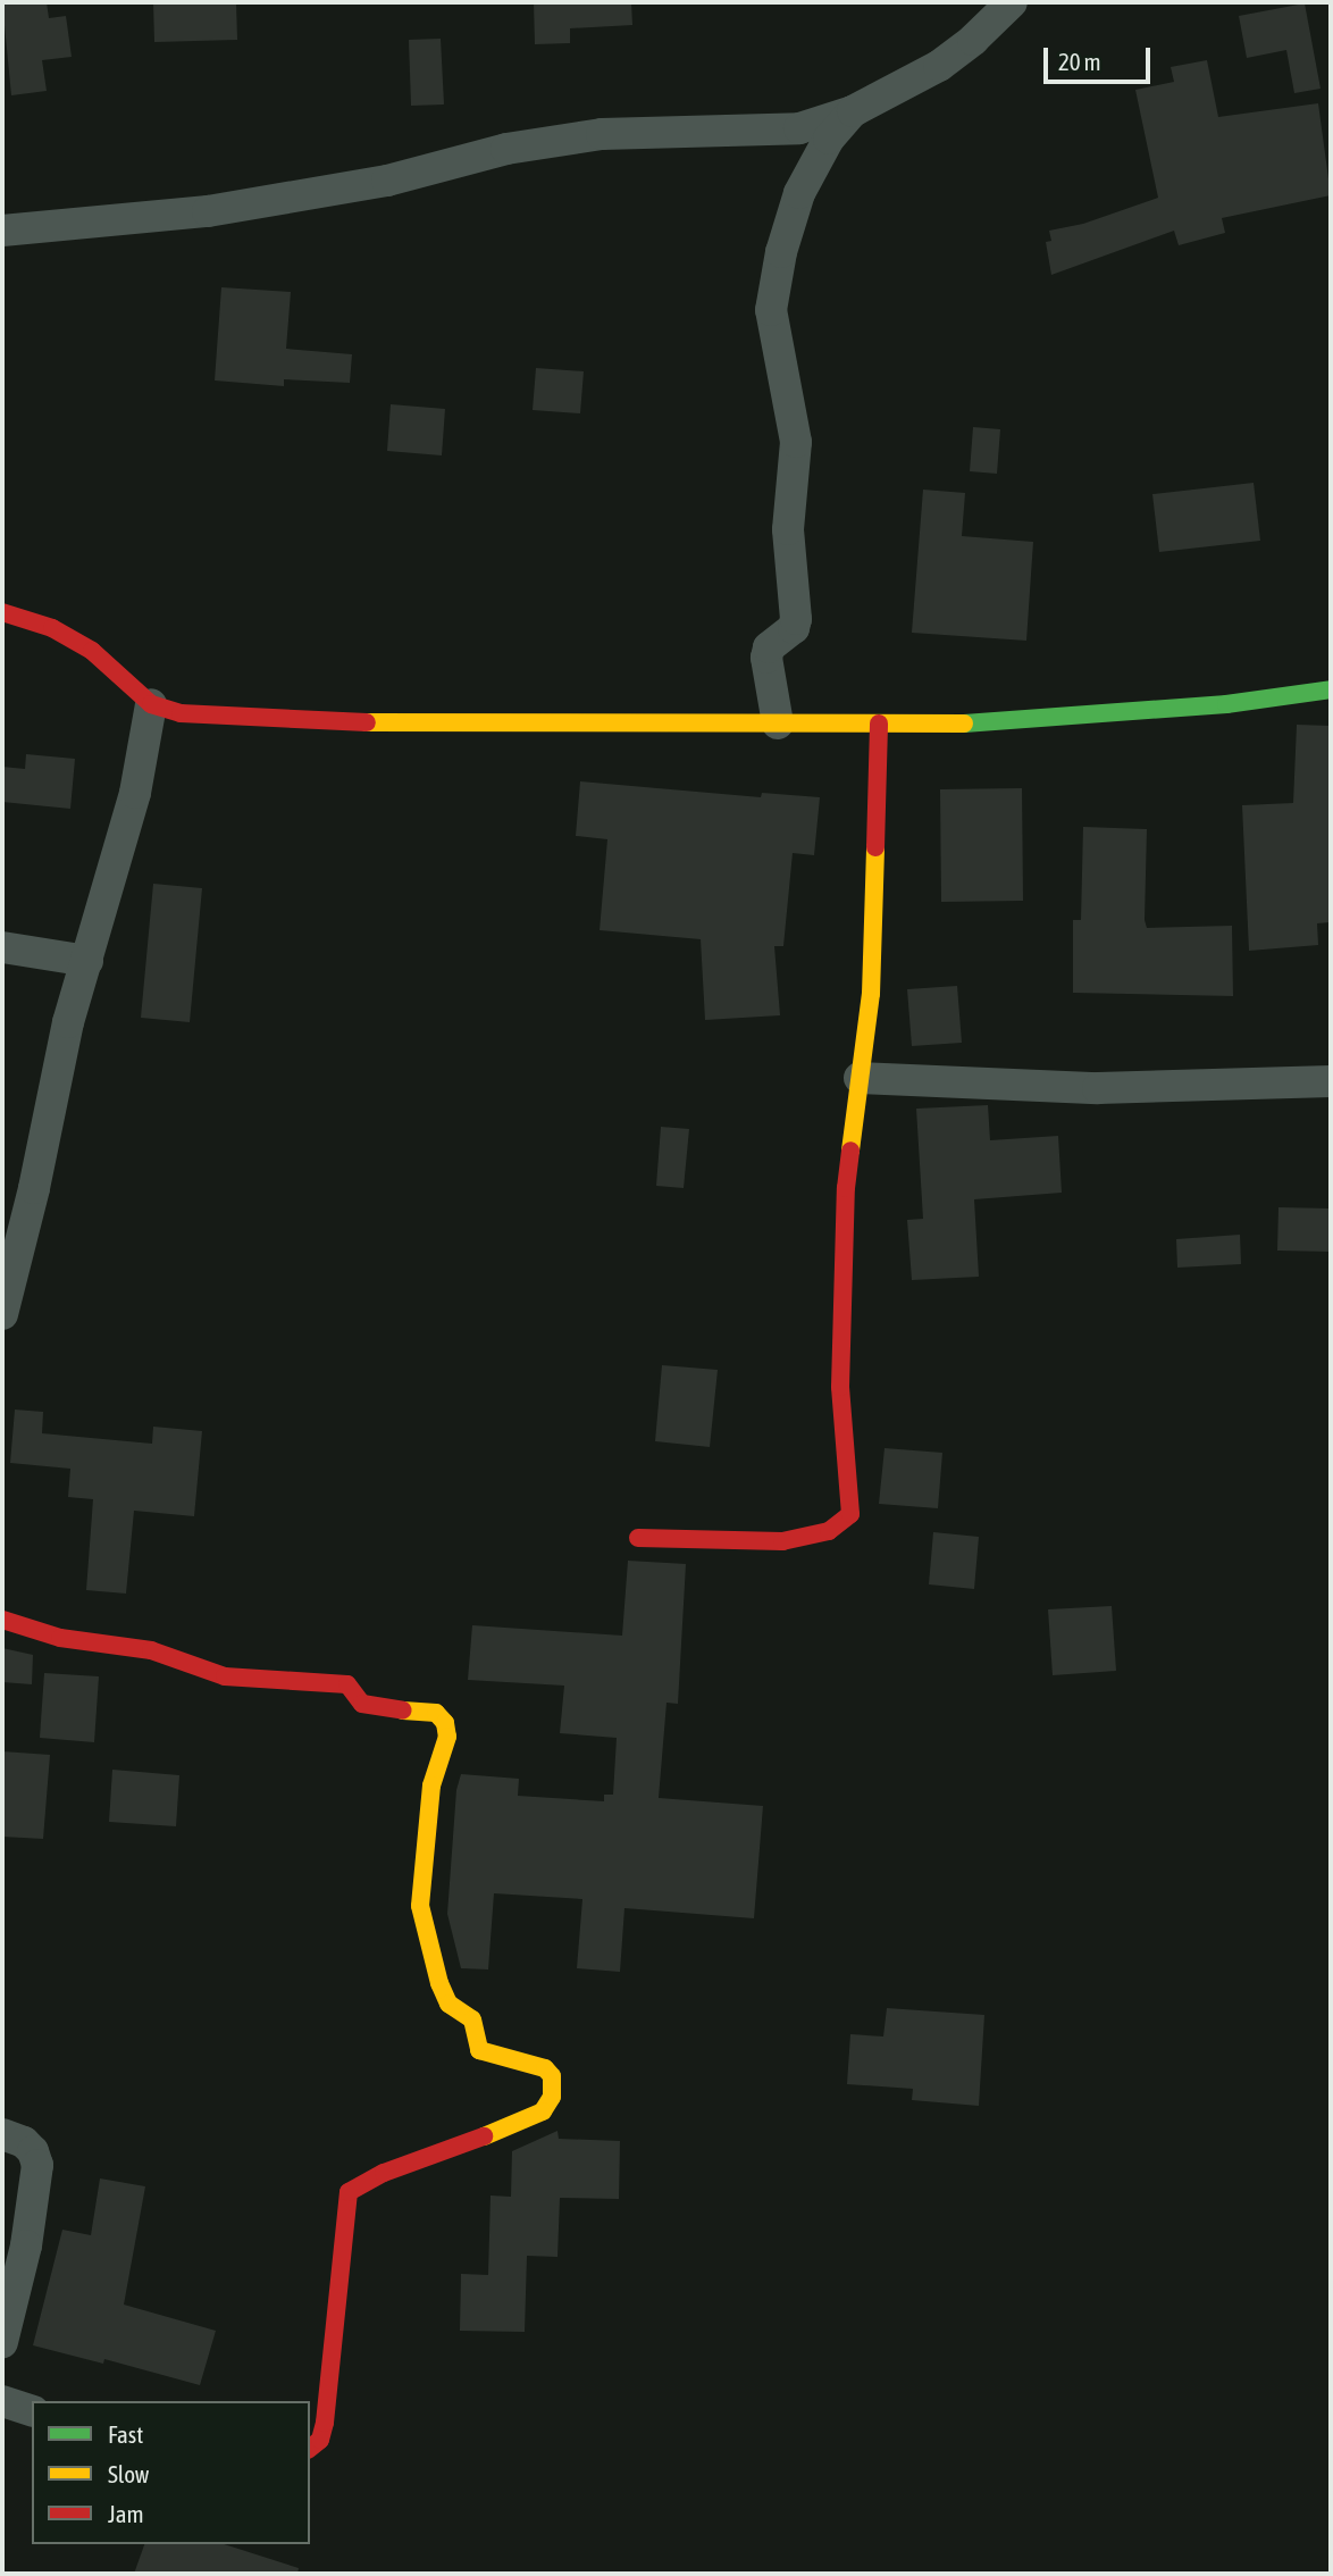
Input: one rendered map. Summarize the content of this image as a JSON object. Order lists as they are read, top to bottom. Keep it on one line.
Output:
{"legend":["Fast","Slow","Jam"],"scale_bar":"20 m"}
